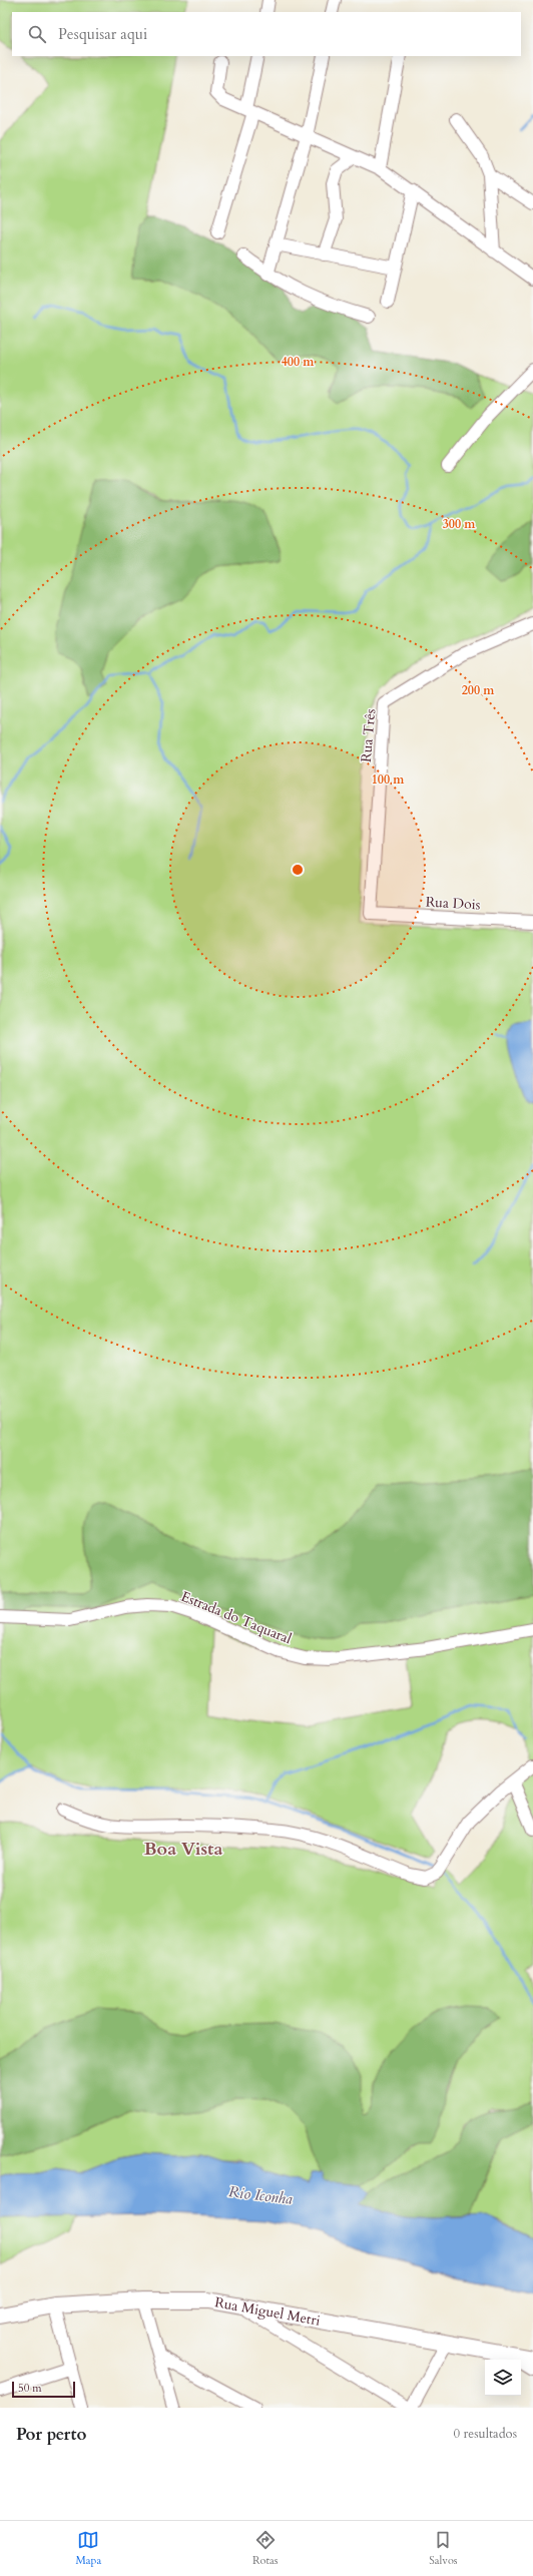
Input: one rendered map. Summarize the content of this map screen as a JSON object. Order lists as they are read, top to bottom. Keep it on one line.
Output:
{"streets":{"main road":["Rua Miguel Metri"],"street":["Rua Três","Rua Dois","Estrada do Taquaral"]},"crossings":[["Rua Três","Rua Dois"]],"districts":["Boa Vista"],"water":["Rio Iconha"],"scale_bar":"50 m","page":{"search":"Pesquisar aqui","scale":"50 m","heading":["Por perto","0 resultados"],"nav":["Mapa","Rotas","Salvos"]},"rings":["400 m","300 m","200 m","100 m"]}
